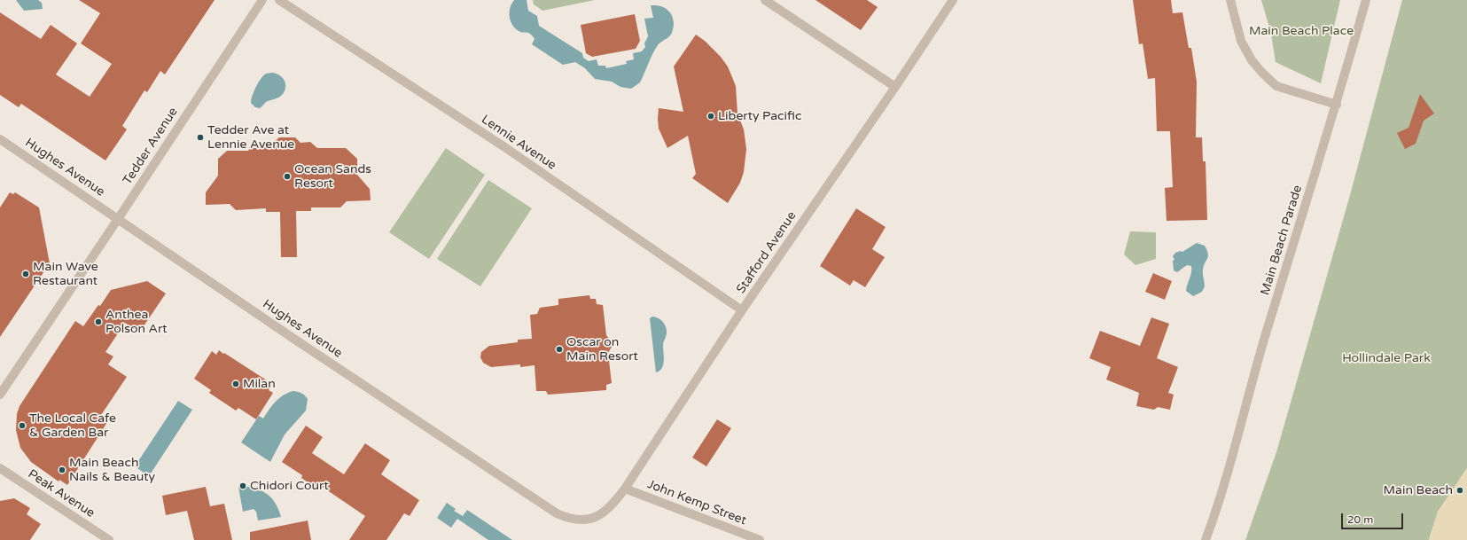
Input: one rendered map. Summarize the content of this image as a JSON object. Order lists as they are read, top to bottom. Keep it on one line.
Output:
{"streets":{"street":["Lennie Avenue","Tedder Avenue","Hughes Avenue","Main Beach Parade","Stafford Avenue","Peak Avenue","John Kemp Street"]},"crossings":[["Lennie Avenue","Stafford Avenue"],["Tedder Avenue","Hughes Avenue"],["Hughes Avenue","Stafford Avenue"],["Stafford Avenue","John Kemp Street"]],"parks":["Main Beach Place","Hollindale Park"],"places":["Liberty Pacific","Tedder Ave at Lennie Avenue","Ocean Sands Resort","Main Wave Restaurant","Anthea Polson Art","Oscar on Main Resort","Milan","The Local Cafe & Garden Bar","Main Beach Nails & Beauty","Chidori Court","Main Beach"],"scale_bar":"20 m"}
